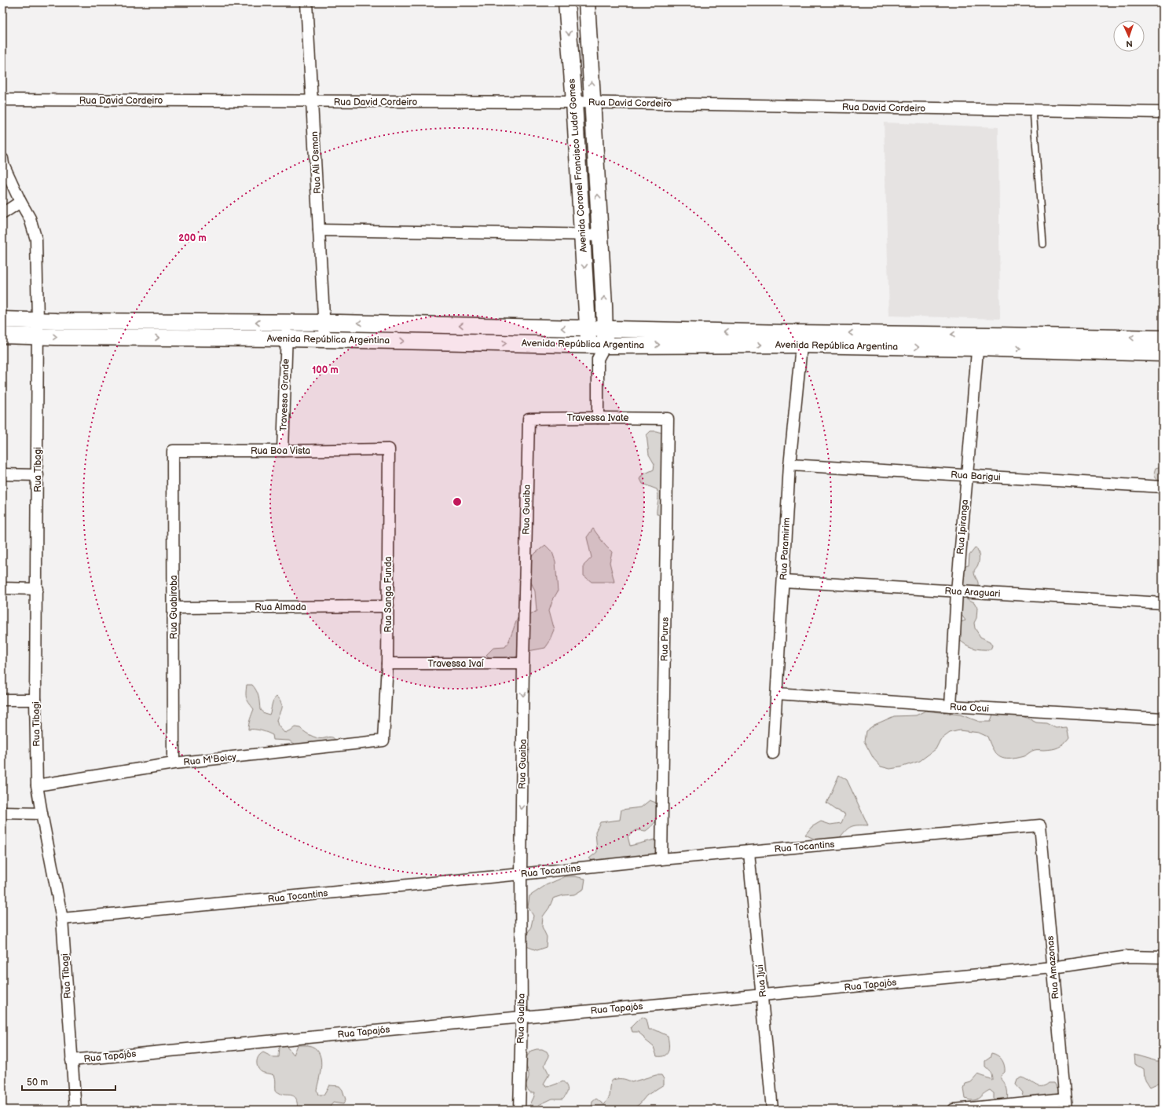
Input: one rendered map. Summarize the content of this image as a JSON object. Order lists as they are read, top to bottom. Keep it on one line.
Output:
{"streets":{"main road":["Avenida Coronel Francisco Ludof Gomes","Avenida República Argentina"],"street":["Rua David Cordeiro","Rua Ali Osman","Travessa Grande","Travessa Ivate","Rua Boa Vista","Rua Tibagi","Rua Barigui","Rua Guaiba","Rua Ipiranga","Rua Paramirim","Rua Araguari","Rua Sanga Funda","Rua Guabiroba","Rua Almada","Rua Purus","Travessa Ivaí","Rua Ocui","Rua M'Boicy","Rua Tocantins","Rua Amazonas","Rua Ijuí","Rua Tapajós"]},"crossings":[["Rua David Cordeiro","Rua Ali Osman"],["Rua David Cordeiro","Avenida Coronel Francisco Ludof Gomes"],["Rua Ali Osman","Avenida República Argentina"],["Avenida Coronel Francisco Ludof Gomes","Avenida República Argentina"],["Avenida República Argentina","Travessa Grande"],["Avenida República Argentina","Rua Tibagi"],["Avenida República Argentina","Rua Ipiranga"],["Avenida República Argentina","Rua Paramirim"],["Travessa Grande","Rua Boa Vista"],["Travessa Ivate","Rua Guaiba"],["Travessa Ivate","Rua Purus"],["Rua Boa Vista","Rua Sanga Funda"],["Rua Boa Vista","Rua Guabiroba"],["Rua Tibagi","Rua M'Boicy"],["Rua Tibagi","Rua Tocantins"],["Rua Tibagi","Rua Tapajós"],["Rua Barigui","Rua Ipiranga"],["Rua Barigui","Rua Paramirim"],["Rua Guaiba","Travessa Ivaí"],["Rua Guaiba","Rua Tocantins"],["Rua Guaiba","Rua Tapajós"],["Rua Ipiranga","Rua Araguari"],["Rua Ipiranga","Rua Ocui"],["Rua Paramirim","Rua Araguari"],["Rua Paramirim","Rua Ocui"],["Rua Sanga Funda","Rua Almada"],["Rua Sanga Funda","Travessa Ivaí"],["Rua Sanga Funda","Rua M'Boicy"],["Rua Guabiroba","Rua Almada"],["Rua Guabiroba","Rua M'Boicy"],["Rua Purus","Rua Tocantins"],["Rua Tocantins","Rua Amazonas"],["Rua Tocantins","Rua Ijuí"],["Rua Amazonas","Rua Tapajós"],["Rua Ijuí","Rua Tapajós"]],"scale_bar":"50 m","north":"bottom","rings":["200 m","100 m"]}
